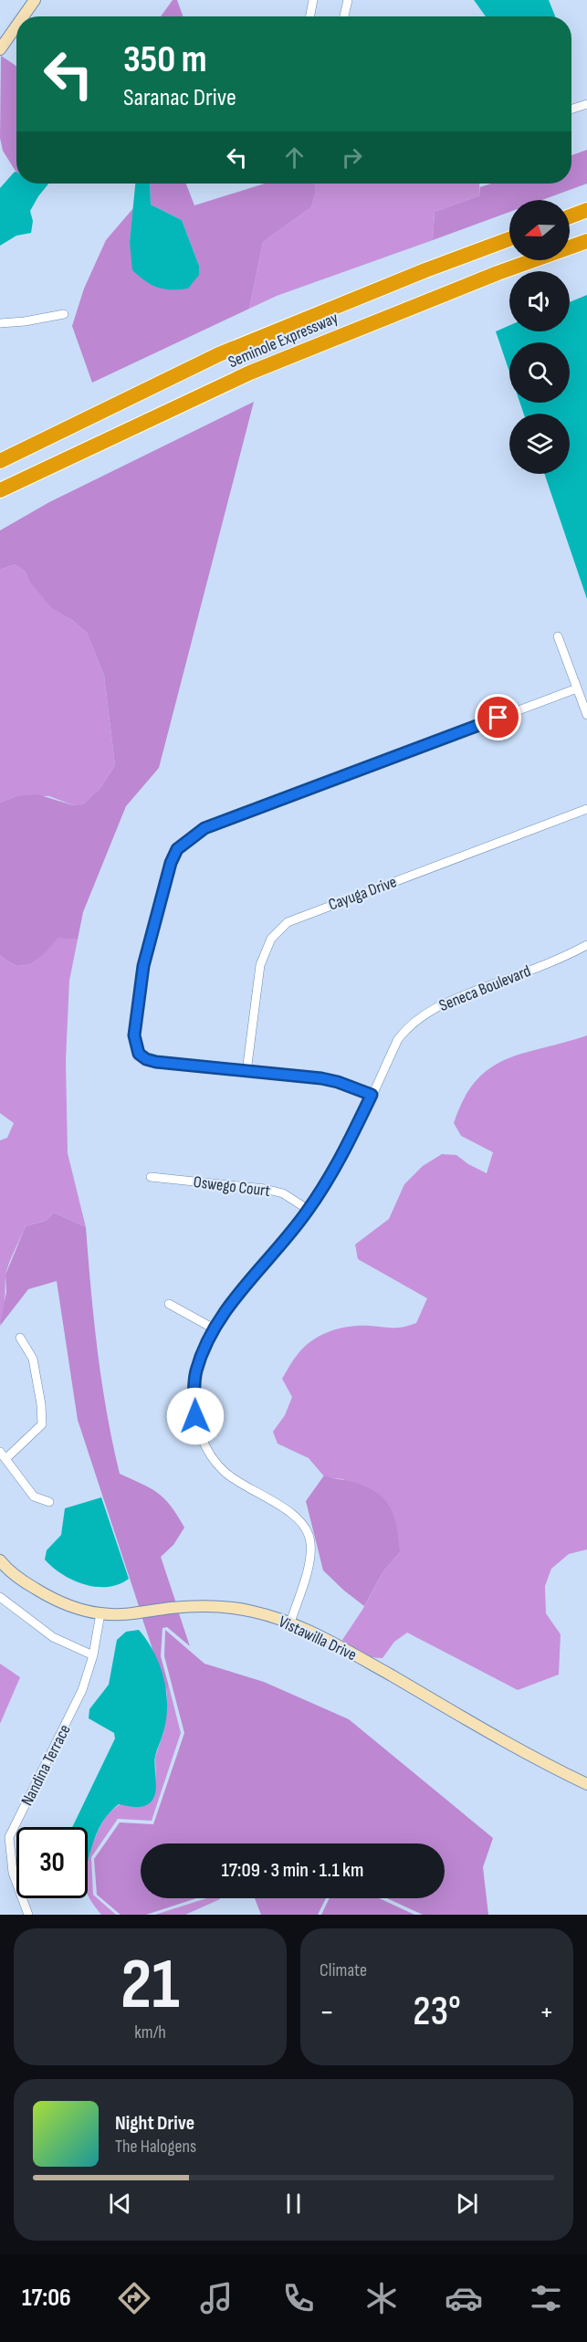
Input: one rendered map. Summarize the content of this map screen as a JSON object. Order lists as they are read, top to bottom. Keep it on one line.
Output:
{"streets":{"highway":["Seminole Expressway"],"street":["Cayuga Drive","Seneca Boulevard","Oswego Court","Vistawilla Drive","Nandina Terrace"]},"crossings":[["Seneca Boulevard","Oswego Court"],["Seneca Boulevard","Vistawilla Drive"],["Vistawilla Drive","Nandina Terrace"]],"north":"left","page":{"turn":["350 m","Saranac Drive"],"limit":"30","trip":"17:09 · 3 min · 1.1 km","tile":[["21","km/h"],"Climate"],"heat":["−","23°","+"],"song":["Night Drive","The Halogens"],"tabs":"17:06"}}
